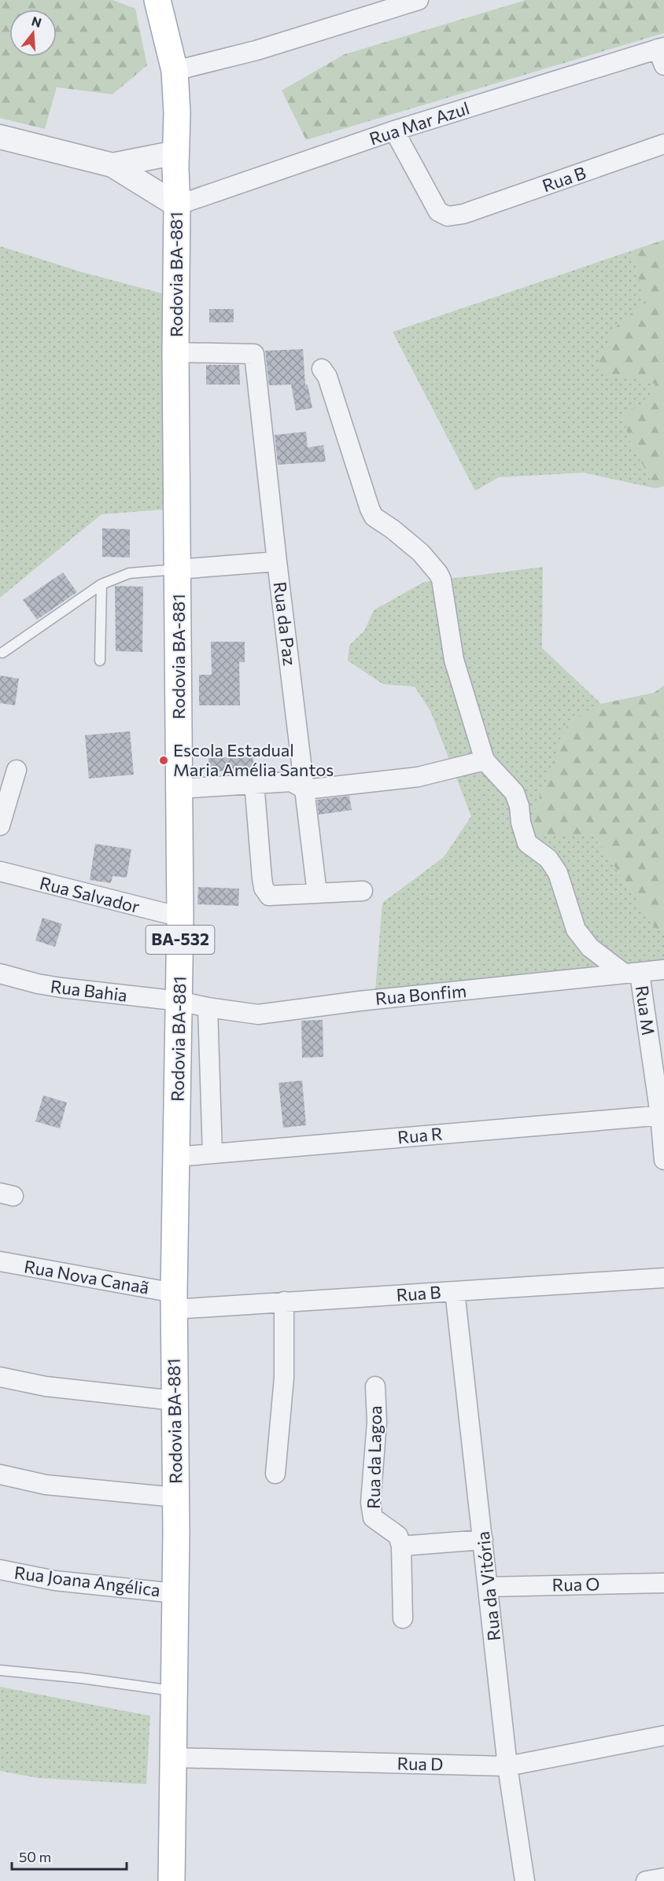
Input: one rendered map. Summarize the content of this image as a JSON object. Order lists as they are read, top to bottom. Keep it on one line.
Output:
{"streets":{"main road":["Rodovia BA-881","BA-532"],"street":["Rua Mar Azul","Rua B","Rua da Paz","Rua Salvador","Rua Bahia","Rua Bonfim","Rua M","Rua R","Rua Nova Canaã","Rua da Lagoa","Rua Joana Angélica","Rua O","Rua da Vitória","Rua D"]},"crossings":[["Rua Mar Azul","Rua B"],["Rua Mar Azul","Rodovia BA-881"],["Rua B","Rodovia BA-881"],["Rua B","Rua Nova Canaã"],["Rua B","Rua da Vitória"],["Rodovia BA-881","Rua da Paz"],["Rodovia BA-881","Rua Salvador"],["Rodovia BA-881","Rua Bahia"],["Rodovia BA-881","Rua Bonfim"],["Rodovia BA-881","Rua R"],["Rodovia BA-881","Rua Nova Canaã"],["Rodovia BA-881","Rua Joana Angélica"],["Rodovia BA-881","Rua D"],["Rua Bahia","Rua Bonfim"],["Rua Bonfim","Rua M"],["Rua M","Rua R"],["Rua O","Rua da Vitória"],["Rua da Vitória","Rua D"]],"places":["Escola Estadual Maria Amélia Santos"],"scale_bar":"50 m","north":"top"}
